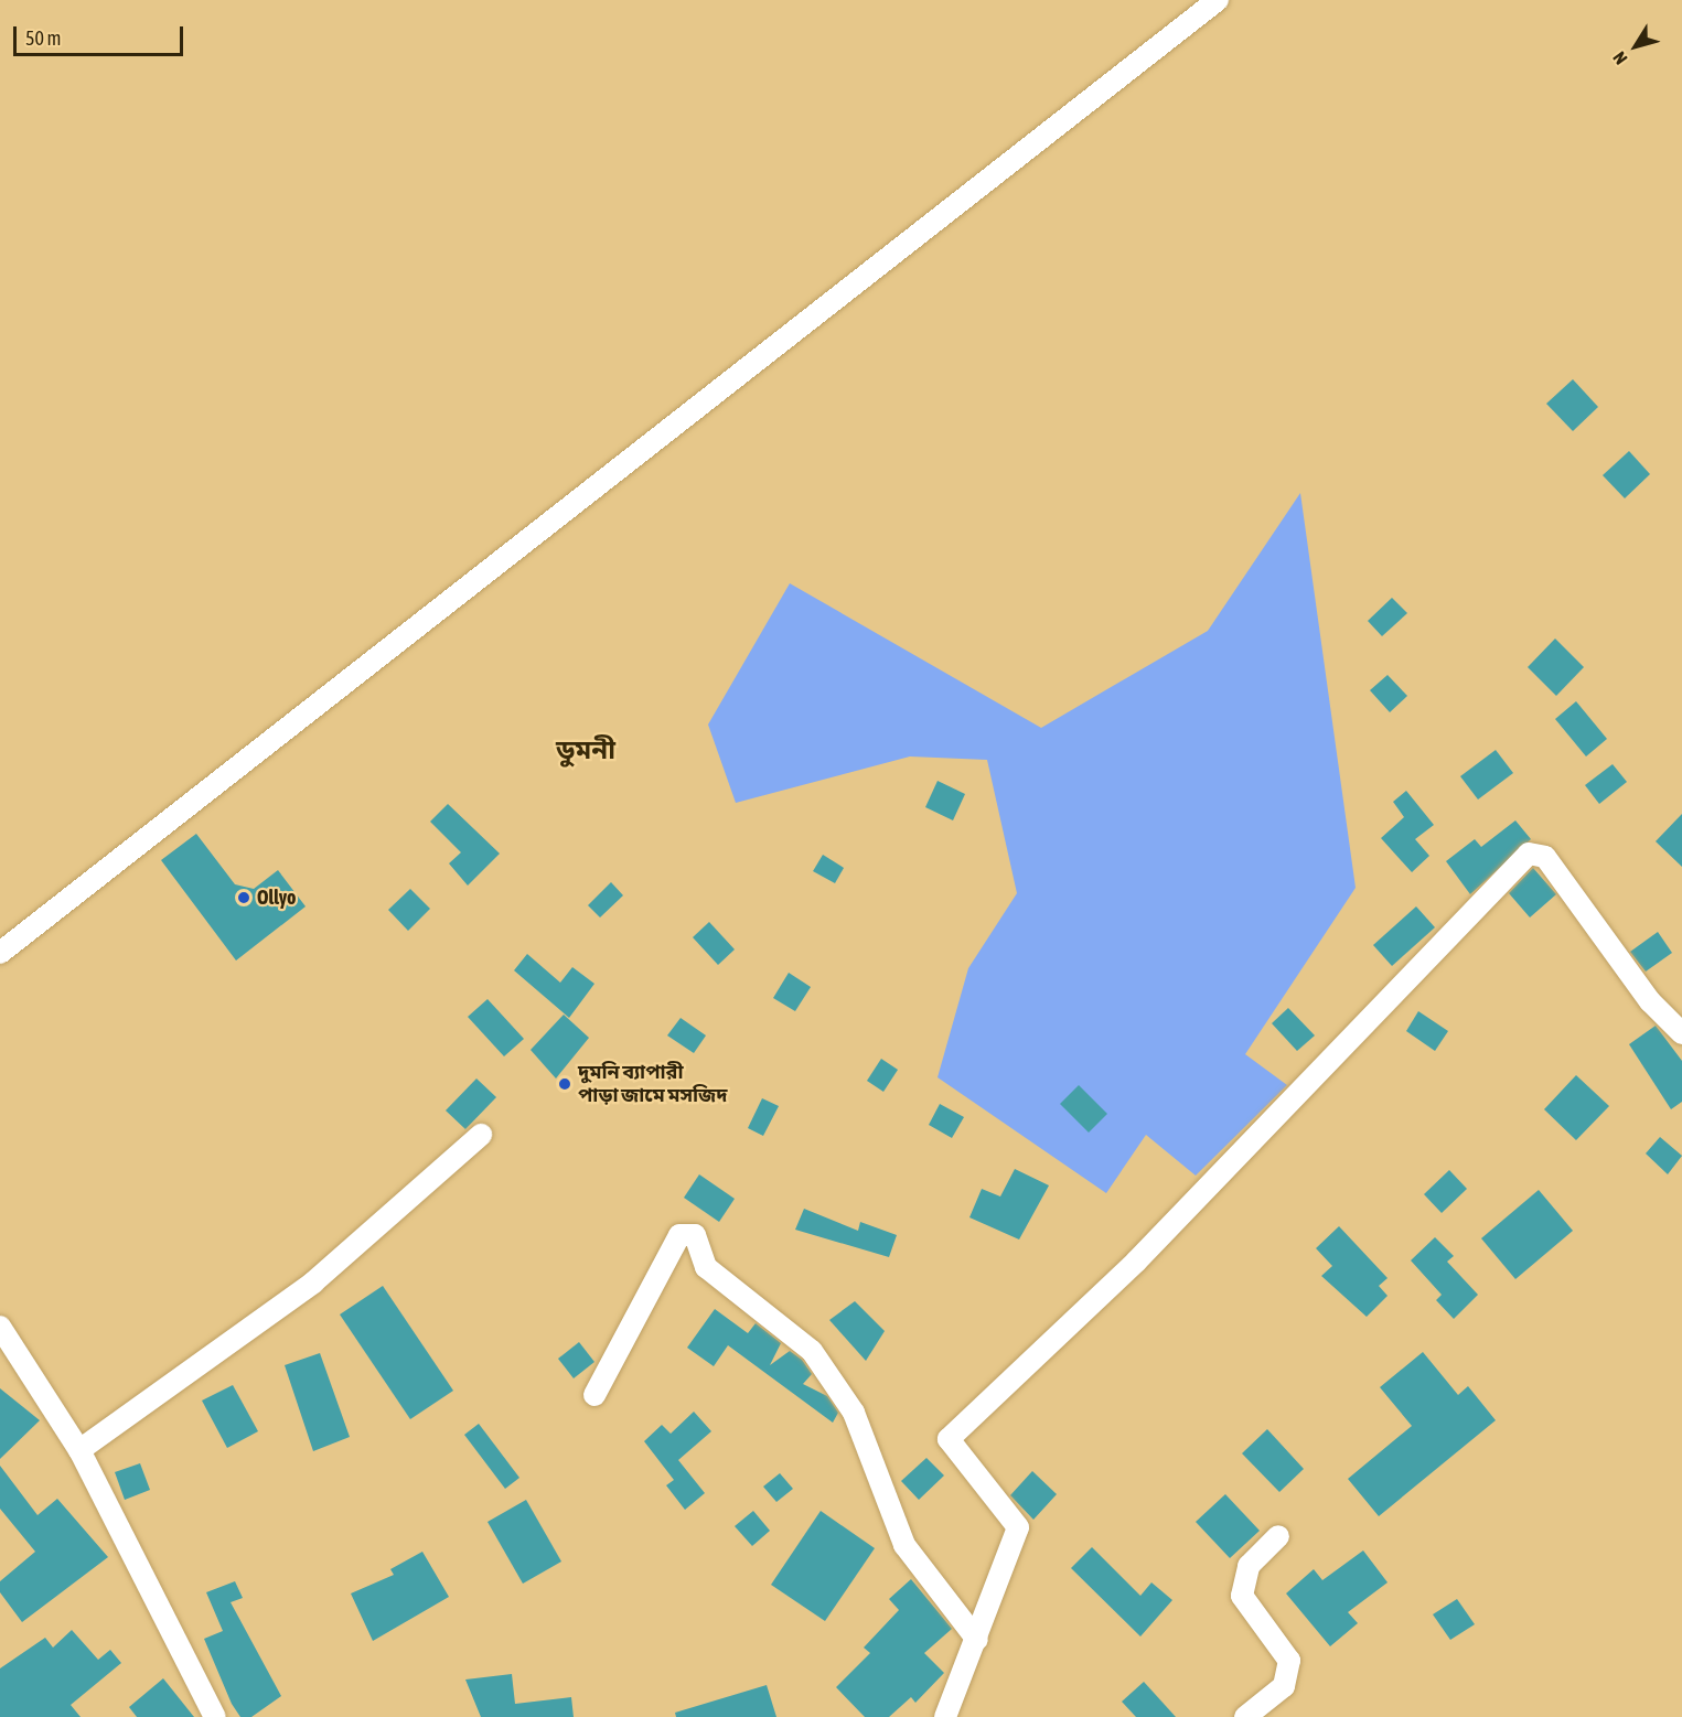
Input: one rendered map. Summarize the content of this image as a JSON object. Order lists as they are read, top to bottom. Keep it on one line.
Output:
{"districts":["ডুমনী"],"places":["Ollyo","দুমনি ব্যাপারী পাড়া জামে মসজিদ"],"scale_bar":"50 m","north":"bottom left"}
